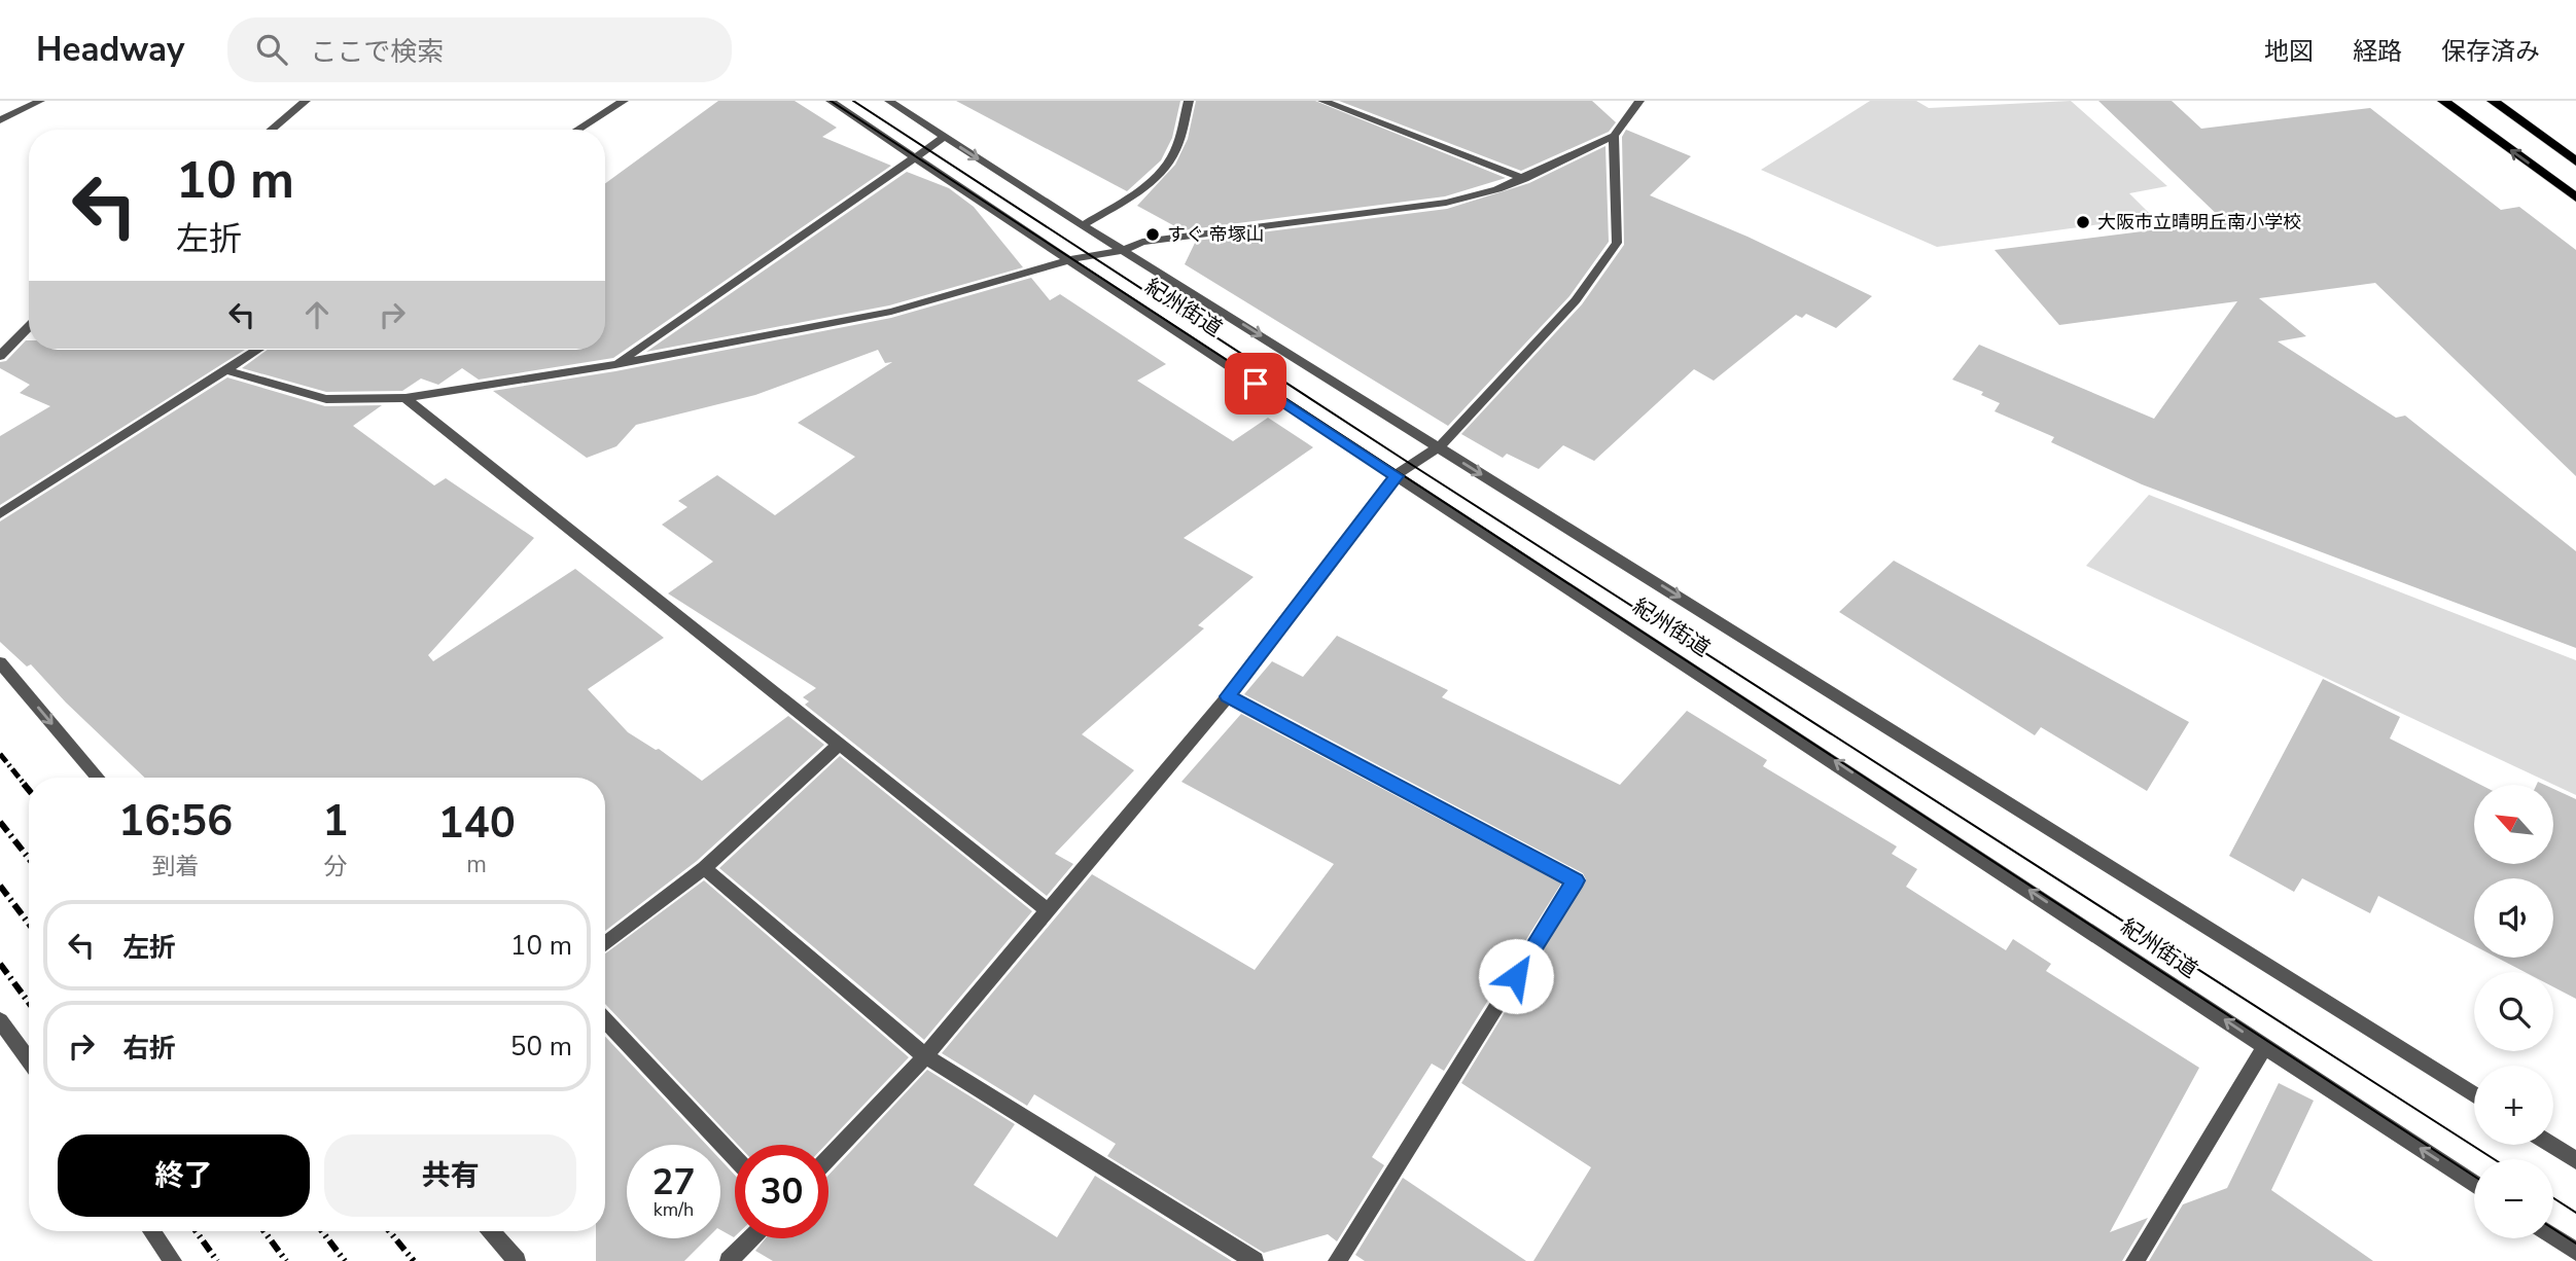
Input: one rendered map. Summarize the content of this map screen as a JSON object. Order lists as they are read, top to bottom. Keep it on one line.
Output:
{"streets":{"street":["紀州街道"]},"places":["大阪市立晴明丘南小学校","すぐ 帝塚山"],"north":"top left","page":{"header":"Headway","search":"ここで検索","nav":["地図","経路","保存済み"],"turn":["10 m","左折"],"eta":["16:56","到着","1","分","140","m"],"map_buttons":["+","−"],"list":[{"name":"左折","value":"10 m"},{"name":"右折","value":"50 m"}],"buttons":["終了","共有"],"speed":"27 km/h","limit":"30"}}
